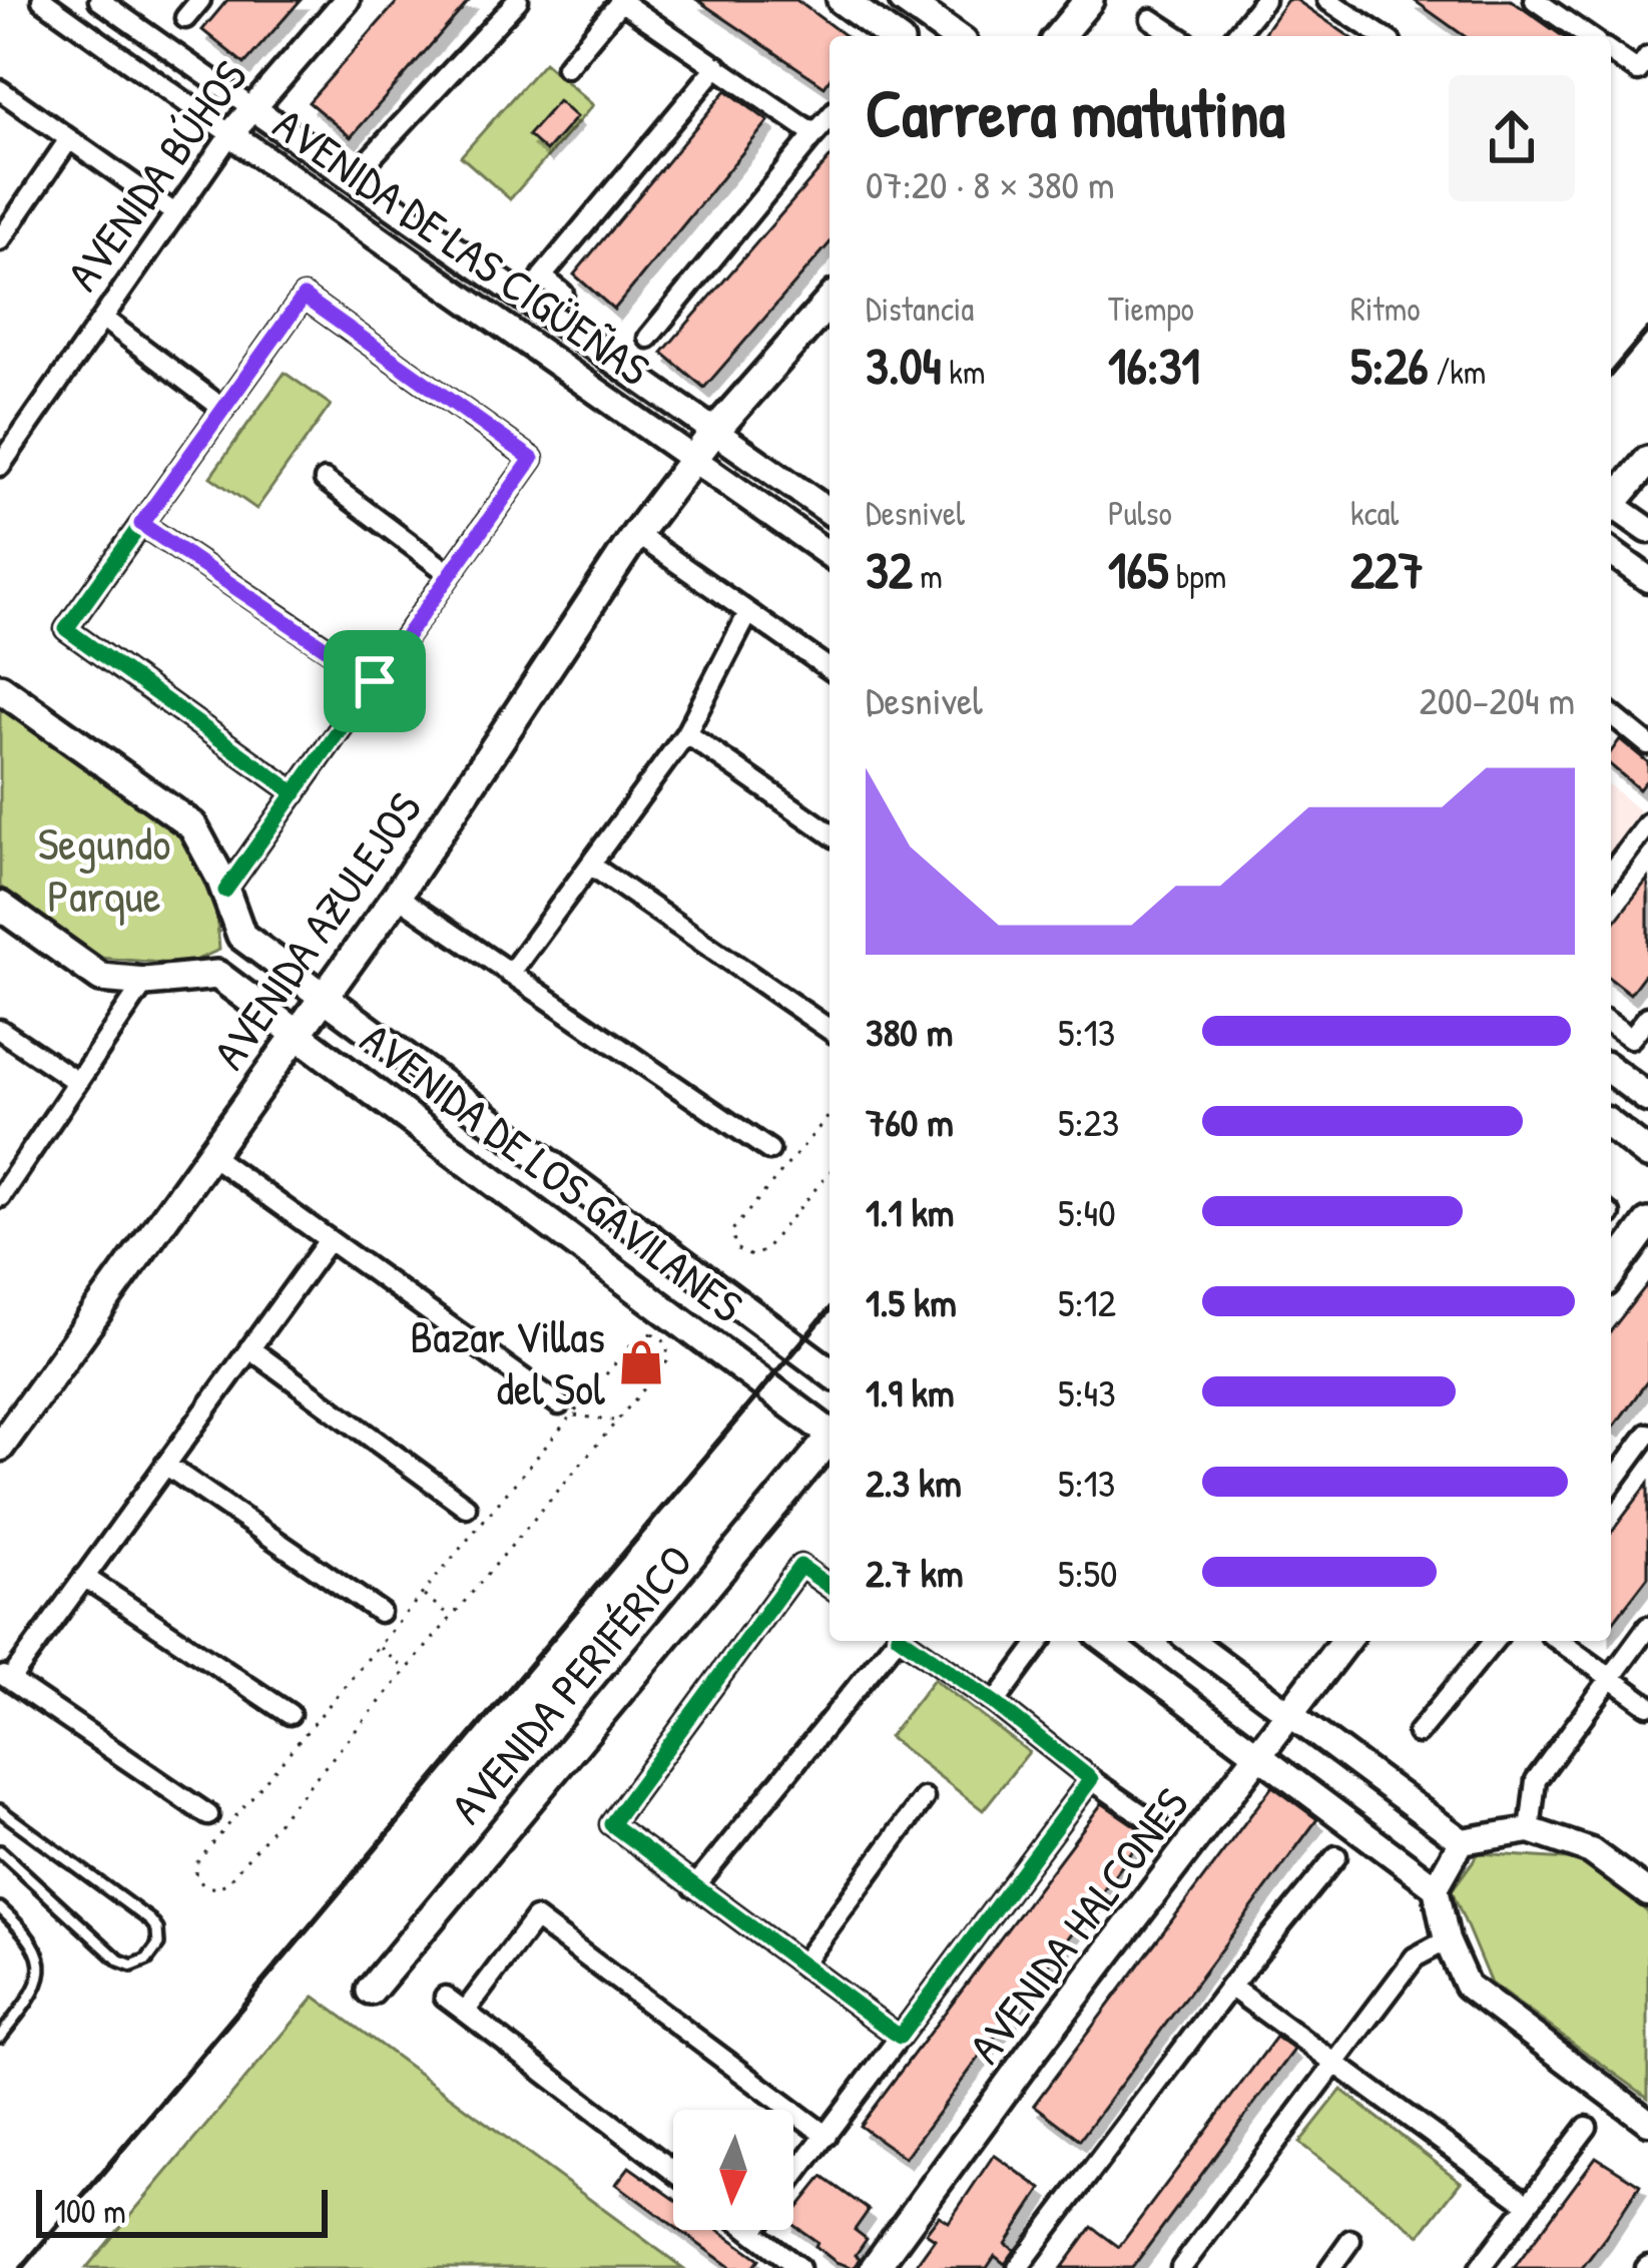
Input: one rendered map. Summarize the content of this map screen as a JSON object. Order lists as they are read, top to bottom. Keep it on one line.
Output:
{"streets":{"main road":["AVENIDA AZULEJOS","AVENIDA DE LOS GAVILANES","AVENIDA PERIFÉRICO","AVENIDA HALCONES"],"street":["AVENIDA BÚHOS","AVENIDA DE LAS CIGÜEÑAS"]},"crossings":[["AVENIDA BÚHOS","AVENIDA DE LAS CIGÜEÑAS"],["AVENIDA DE LAS CIGÜEÑAS","AVENIDA AZULEJOS"],["AVENIDA AZULEJOS","AVENIDA DE LOS GAVILANES"]],"parks":["Segundo Parque"],"places":{"shop":["Bazar Villas del Sol"]},"scale_bar":"100 m","north":"bottom","page":{"heading":["Carrera matutina","07:20 · 8 × 380 m"],"stats":[["Distancia","3.04 km"],["Tiempo","16:31"],["Ritmo","5:26 /km"],["Desnivel","32 m"],["Pulso","165 bpm"],["kcal","227"]],"chart":["Desnivel","200–204 m"],"list":[{"name":"380 m","note":"5:13"},{"name":"760 m","note":"5:23"},{"name":"1.1 km","note":"5:40"},{"name":"1.5 km","note":"5:12"},{"name":"1.9 km","note":"5:43"},{"name":"2.3 km","note":"5:13"},{"name":"2.7 km","note":"5:50"}],"scale":"100 m"}}
